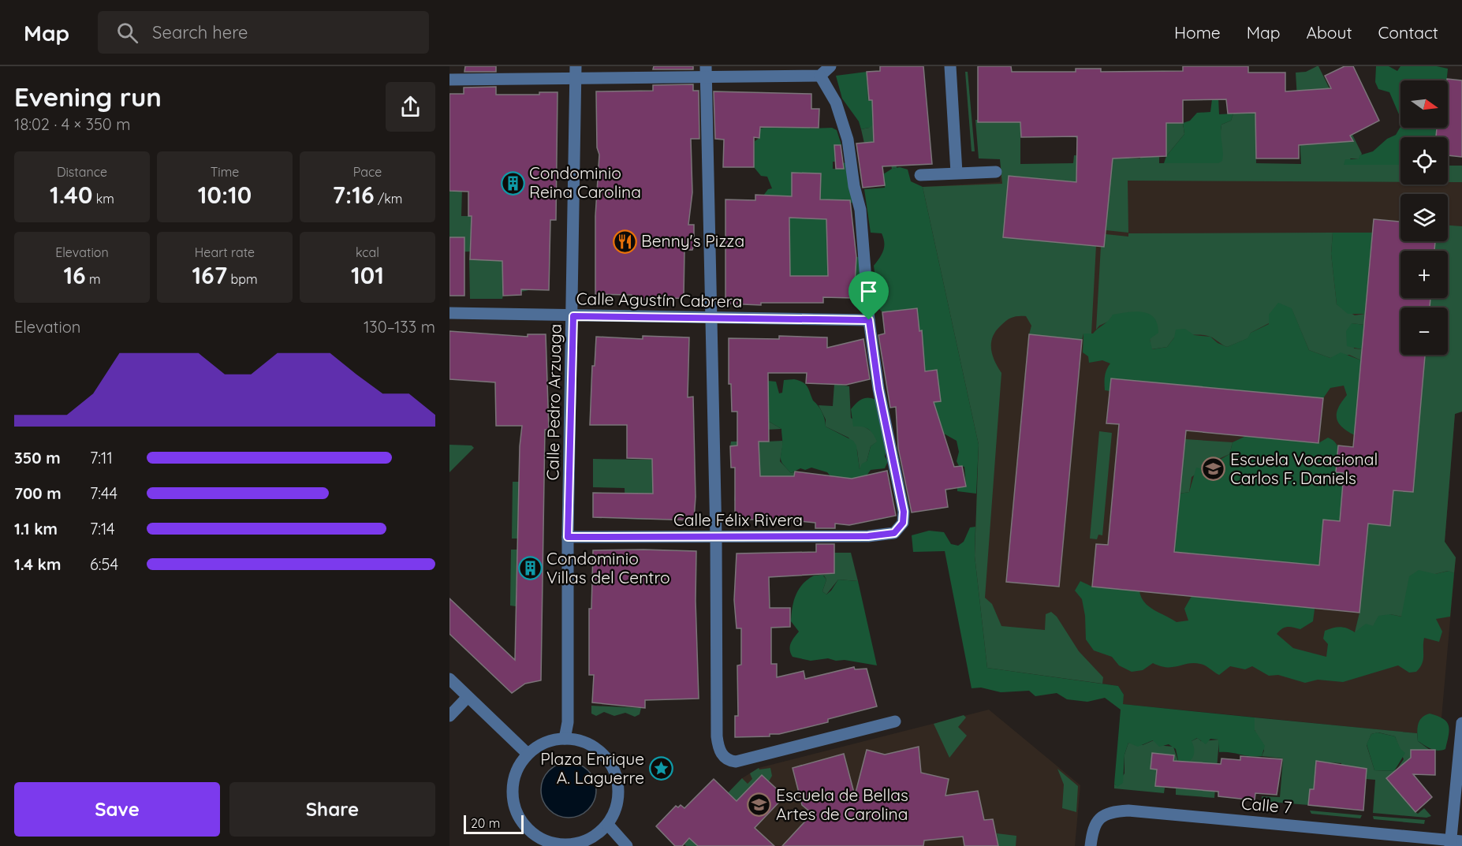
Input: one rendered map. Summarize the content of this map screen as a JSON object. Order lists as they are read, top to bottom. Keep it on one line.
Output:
{"streets":{"street":["Calle Agustín Cabrera","Calle Pedro Arzuaga","Calle Félix Rivera","Calle 7"]},"crossings":[["Calle Agustín Cabrera","Calle Pedro Arzuaga"],["Calle Agustín Cabrera","Calle Félix Rivera"],["Calle Pedro Arzuaga","Calle Félix Rivera"]],"places":{"building":["Condominio Reina Carolina","Condominio Villas del Centro"],"restaurant":["Benny's Pizza"],"school or university":["Escuela Vocacional Carlos F. Daniels","Escuela de Bellas Artes de Carolina"],"place":["Plaza Enrique A. Laguerre"]},"scale_bar":"20 m","north":"right","page":{"header":"Map","search":"Search here","nav":["Home","Map","About","Contact"],"heading":["Evening run","18:02 · 4 × 350 m"],"map_buttons":["+","−"],"stats":[["Distance","1.40 km"],["Time","10:10"],["Pace","7:16 /km"],["Elevation","16 m"],["Heart rate","167 bpm"],["kcal","101"]],"chart":["Elevation","130–133 m"],"list":[{"name":"350 m","note":"7:11"},{"name":"700 m","note":"7:44"},{"name":"1.1 km","note":"7:14"},{"name":"1.4 km","note":"6:54"}],"buttons":["Save","Share"],"scale":"20 m"}}
